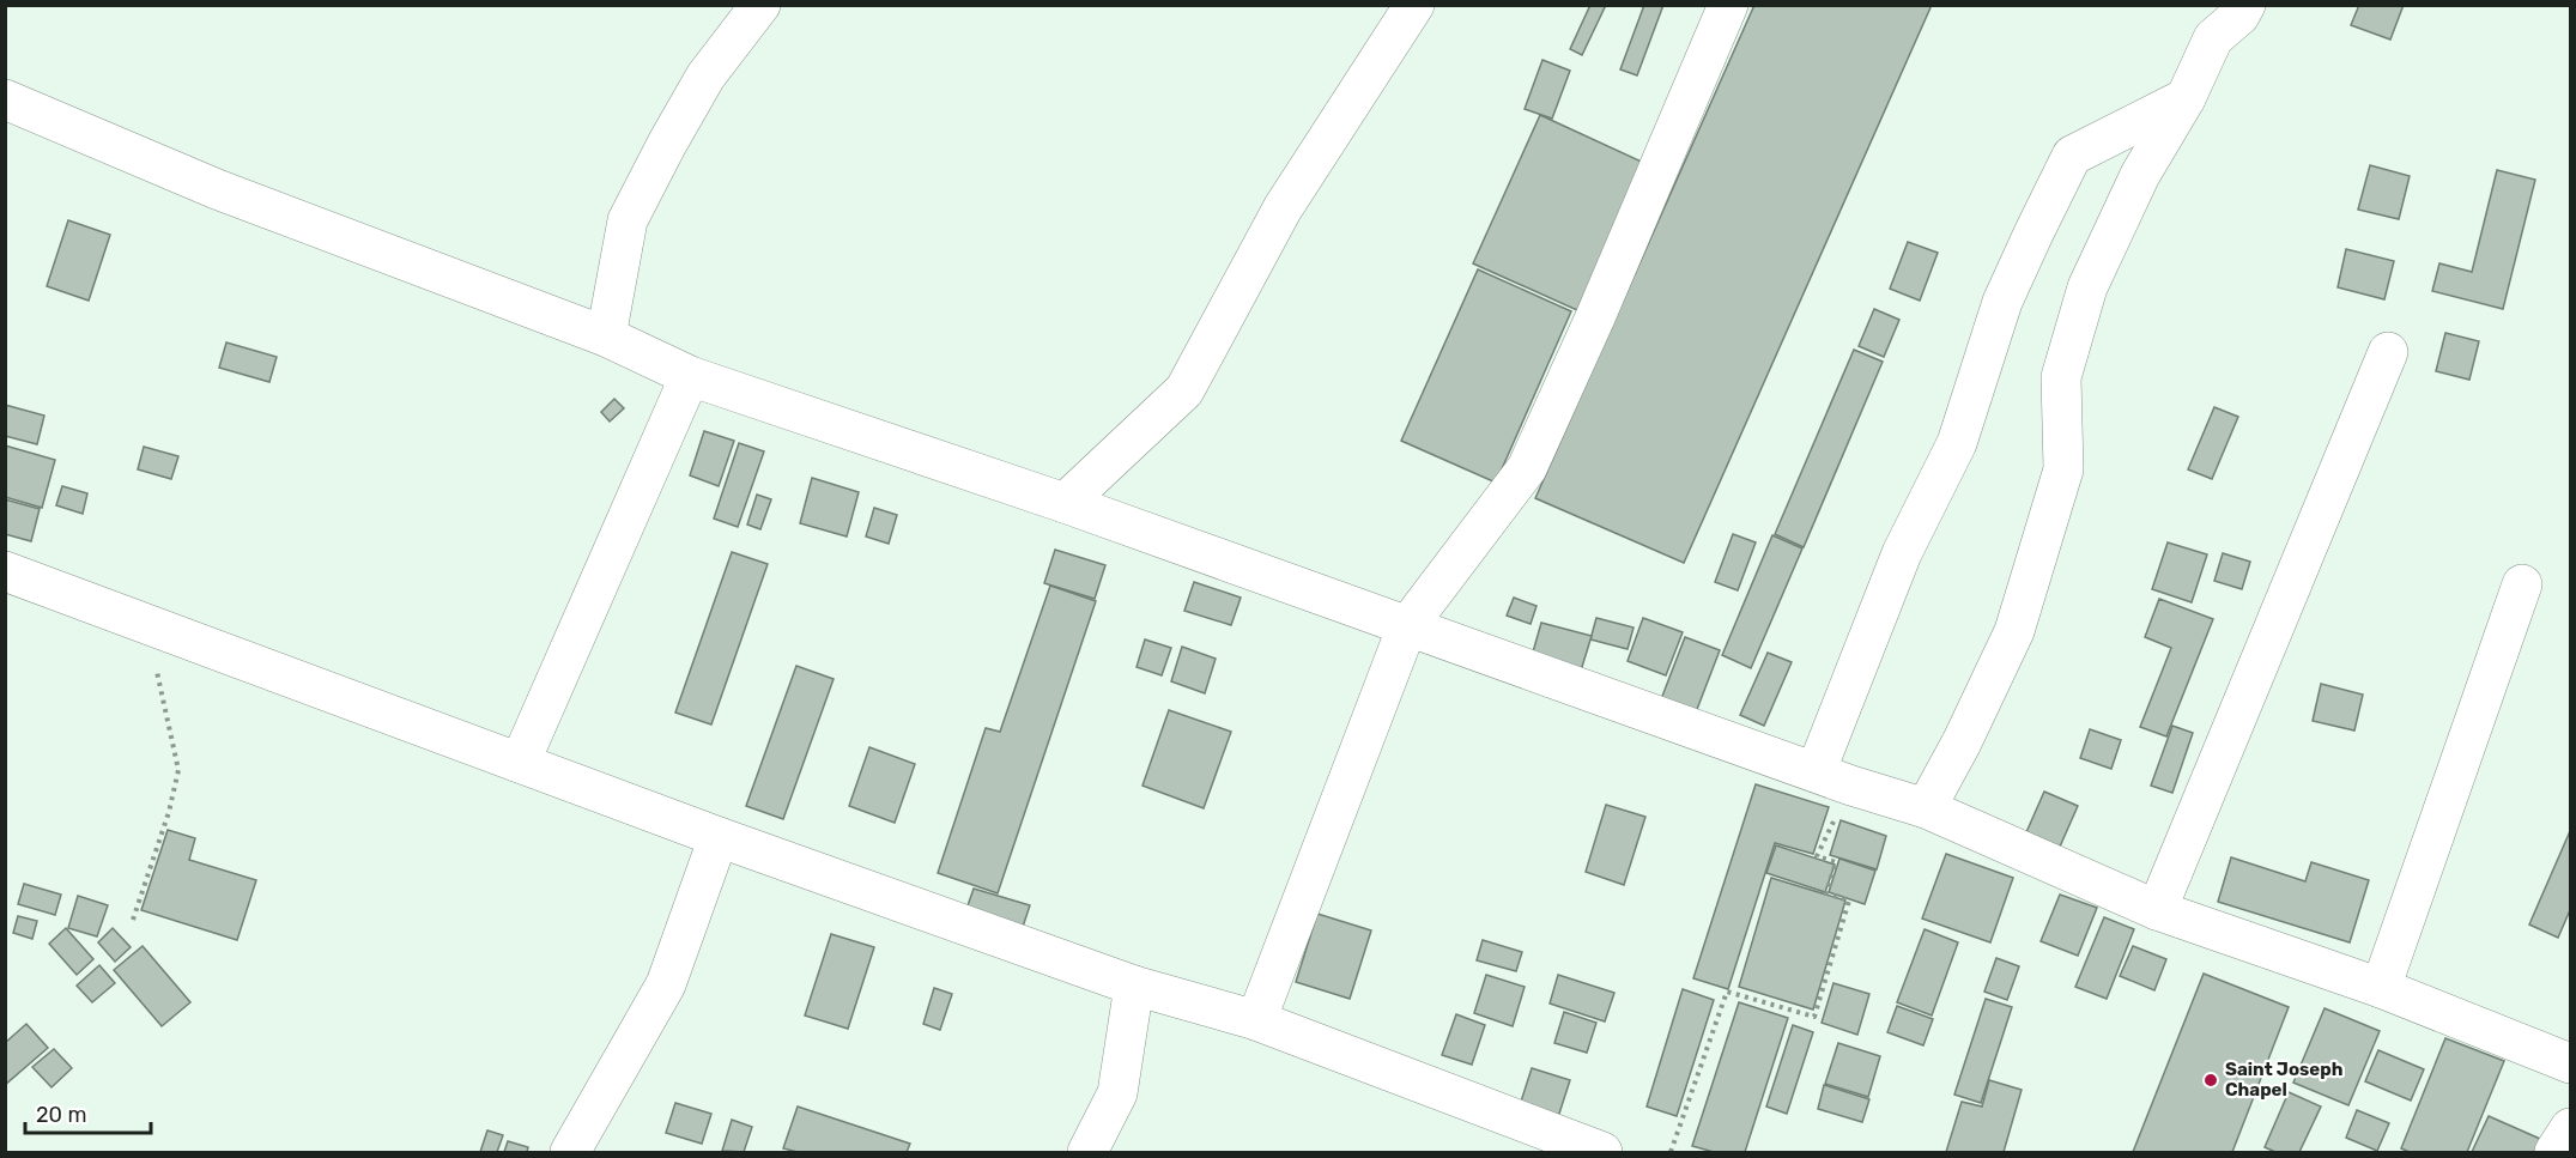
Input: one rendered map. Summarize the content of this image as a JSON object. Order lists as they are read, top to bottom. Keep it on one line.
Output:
{"places":["Saint Joseph Chapel"],"scale_bar":"20 m"}
